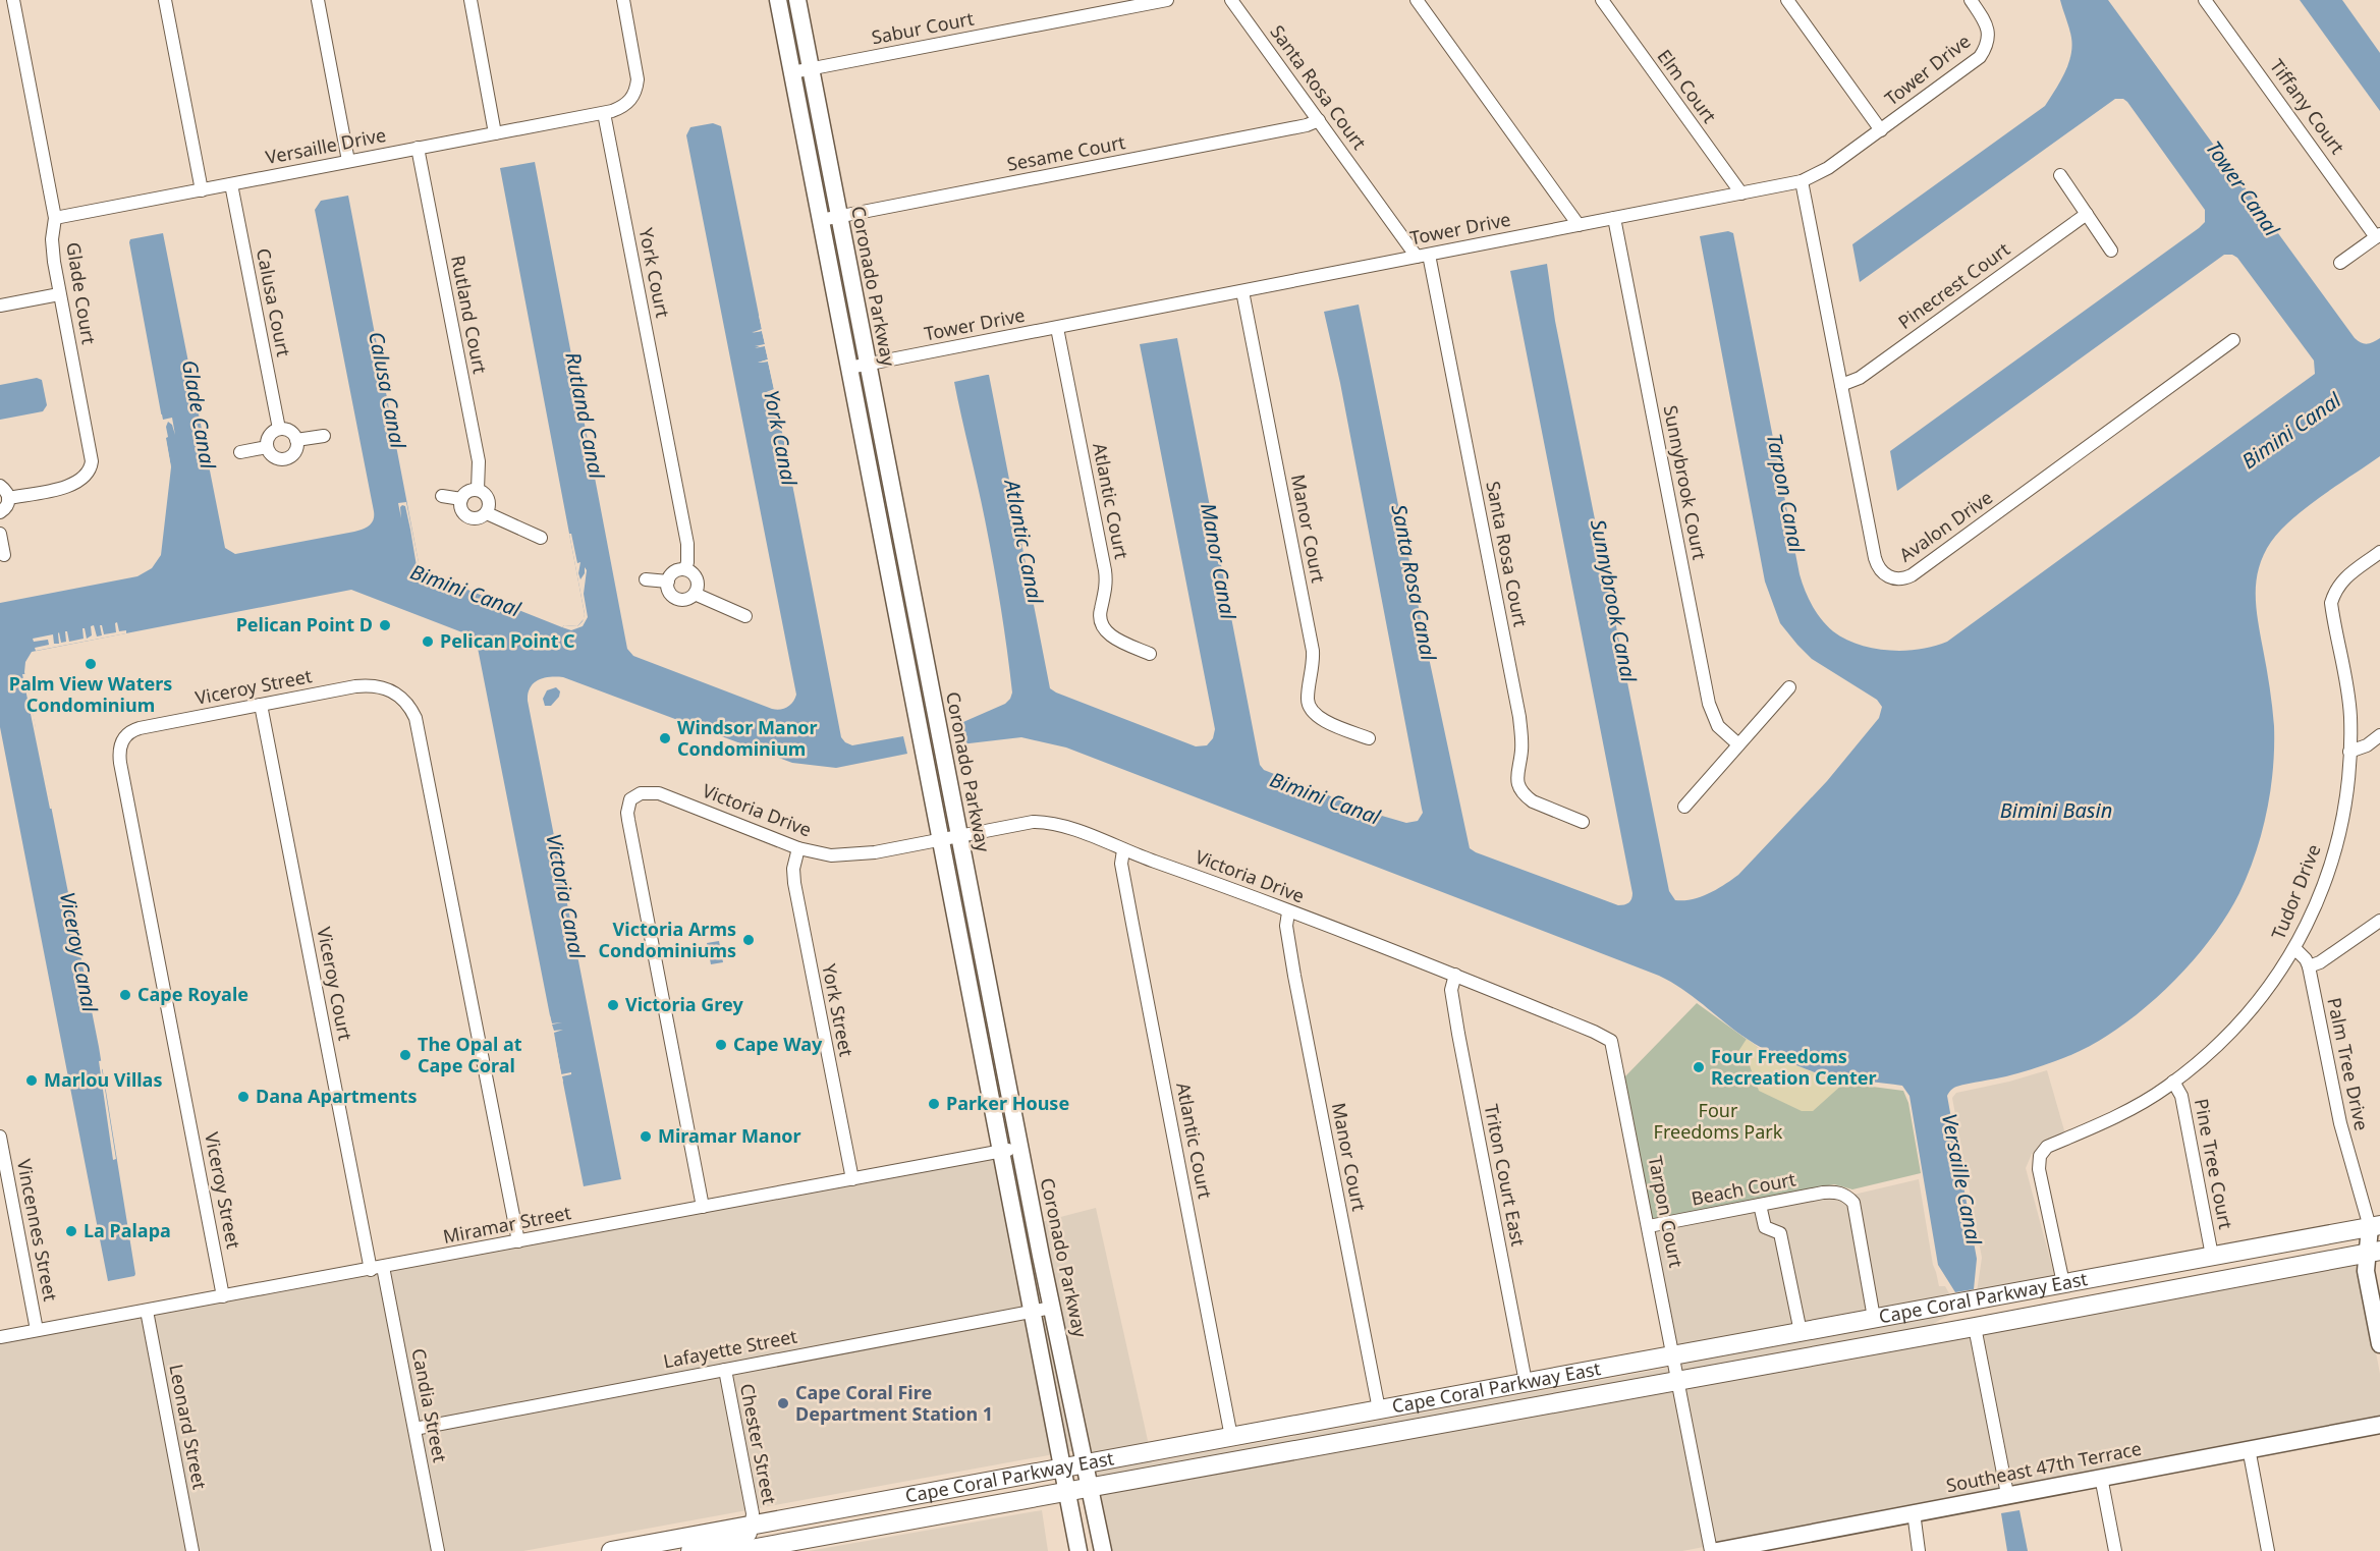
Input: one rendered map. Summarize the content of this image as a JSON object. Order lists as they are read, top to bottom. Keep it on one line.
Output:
{"streets":{"main road":["Cape Coral Parkway East"],"street":["Sabur Court","Tower Drive","Elm Court","Santa Rosa Court","Tiffany Court","Versaille Drive","Sesame Court","York Court","Coronado Parkway","Pinecrest Court","Glade Court","Calusa Court","Rutland Court","Sunnybrook Court","Atlantic Court","Avalon Drive","Manor Court","Viceroy Street","Victoria Drive","Tudor Drive","Viceroy Court","York Street","Palm Tree Drive","Pine Tree Court","Triton Court East","Beach Court","Tarpon Court","Miramar Street","Vincennes Street","Lafayette Street","Candia Street","Leonard Street","Chester Street","Southeast 47th Terrace"]},"crossings":[["Sabur Court","Coronado Parkway"],["Tower Drive","Elm Court"],["Tower Drive","Santa Rosa Court"],["Tower Drive","Coronado Parkway"],["Tower Drive","Sunnybrook Court"],["Tower Drive","Atlantic Court"],["Tower Drive","Avalon Drive"],["Tower Drive","Manor Court"],["Santa Rosa Court","Sesame Court"],["Versaille Drive","York Court"],["Versaille Drive","Glade Court"],["Versaille Drive","Calusa Court"],["Versaille Drive","Rutland Court"],["Sesame Court","Coronado Parkway"],["Coronado Parkway","Victoria Drive"],["Coronado Parkway","Miramar Street"],["Coronado Parkway","Cape Coral Parkway East"],["Coronado Parkway","Lafayette Street"],["Pinecrest Court","Avalon Drive"],["Atlantic Court","Victoria Drive"],["Atlantic Court","Cape Coral Parkway East"],["Manor Court","Victoria Drive"],["Manor Court","Cape Coral Parkway East"],["Viceroy Street","Viceroy Court"],["Viceroy Street","Miramar Street"],["Victoria Drive","York Street"],["Victoria Drive","Triton Court East"],["Victoria Drive","Tarpon Court"],["Victoria Drive","Miramar Street"],["Tudor Drive","Palm Tree Drive"],["Tudor Drive","Pine Tree Court"],["Tudor Drive","Cape Coral Parkway East"],["Viceroy Court","Miramar Street"],["Viceroy Court","Candia Street"],["York Street","Miramar Street"],["Palm Tree Drive","Cape Coral Parkway East"],["Pine Tree Court","Cape Coral Parkway East"],["Triton Court East","Cape Coral Parkway East"],["Beach Court","Tarpon Court"],["Beach Court","Cape Coral Parkway East"],["Tarpon Court","Cape Coral Parkway East"],["Miramar Street","Vincennes Street"],["Miramar Street","Candia Street"],["Miramar Street","Leonard Street"],["Cape Coral Parkway East","Chester Street"],["Lafayette Street","Candia Street"],["Lafayette Street","Chester Street"]],"water":["Tower Canal","Calusa Canal","Glade Canal","Rutland Canal","Bimini Canal","York Canal","Tarpon Canal","Atlantic Canal","Manor Canal","Santa Rosa Canal","Sunnybrook Canal","Bimini Basin","Victoria Canal","Viceroy Canal","Versaille Canal"],"parks":["Four Freedoms Park"],"places":["Pelican Point D","Pelican Point C","Palm View Waters Condominium","Windsor Manor Condominium","Victoria Arms Condominiums","Cape Royale","Victoria Grey","Cape Way","The Opal at Cape Coral","Four Freedoms Recreation Center","Marlou Villas","Dana Apartments","Parker House","Miramar Manor","La Palapa","Cape Coral Fire Department Station 1"]}
